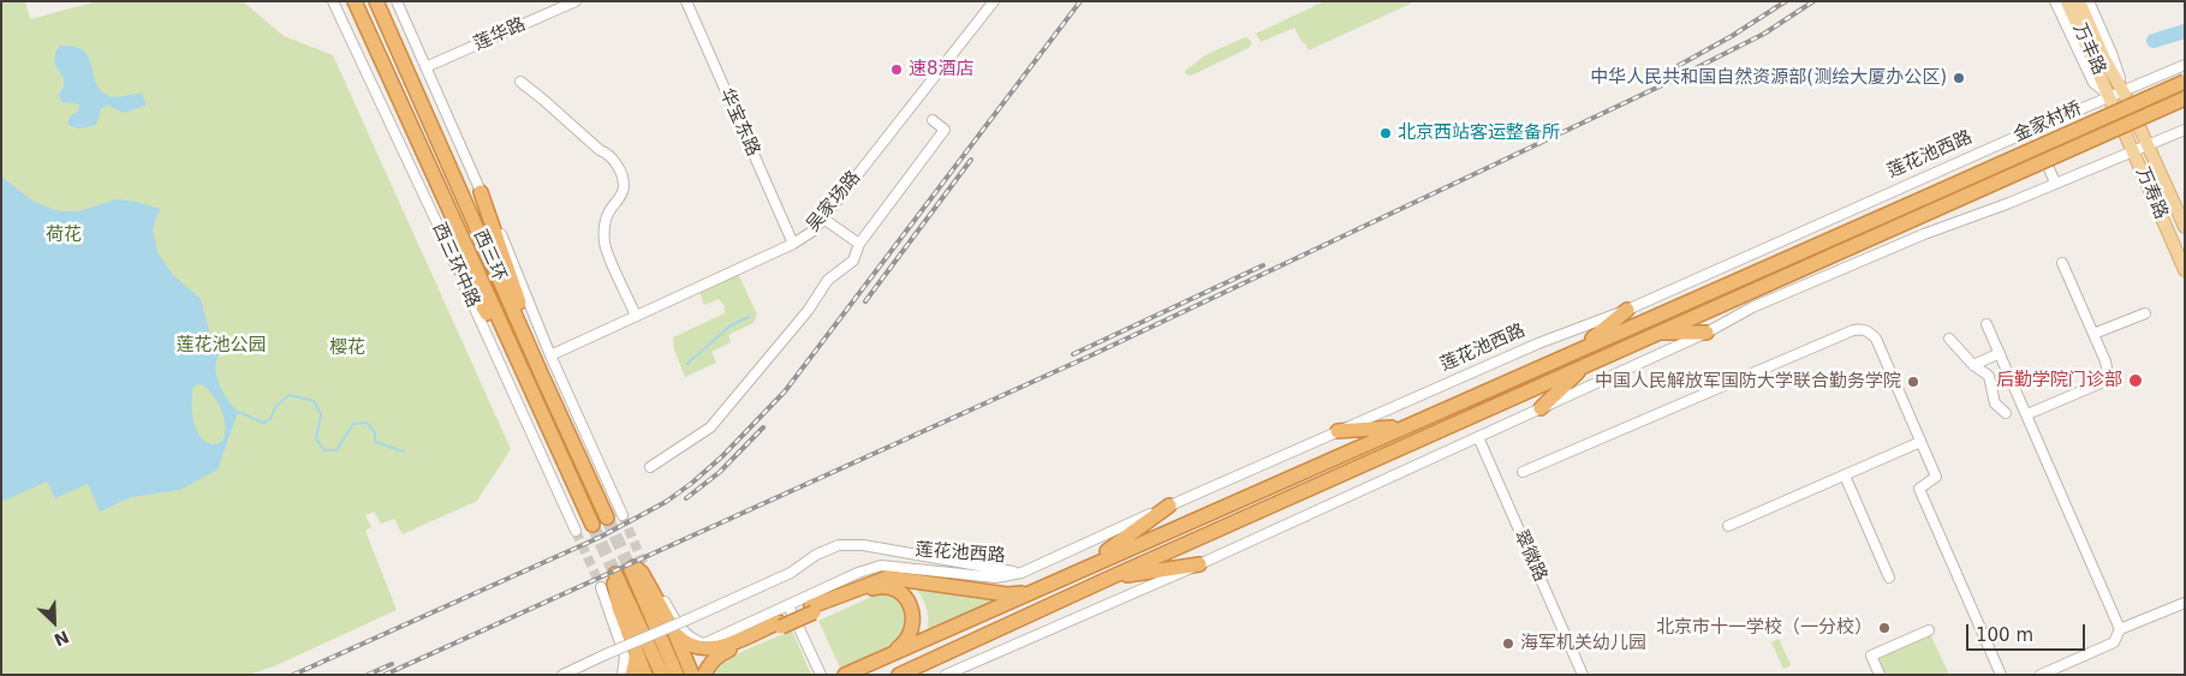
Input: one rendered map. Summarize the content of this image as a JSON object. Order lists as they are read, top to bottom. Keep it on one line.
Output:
{"streets":{"highway":["金家村桥","莲花池西路","西三环"],"main road":["万丰路","万寿路"],"street":["莲华路","华宝东路","吴家场路","西三环中路","翠微路"]},"crossings":[["万丰路","莲花池西路"],["万丰路","万寿路"],["华宝东路","吴家场路"],["金家村桥","莲花池西路"]],"parks":["荷花","莲花池公园","樱花"],"places":["速8酒店","中华人民共和国自然资源部(测绘大厦办公区)","北京西站客运整备所","后勤学院门诊部","中国人民解放军国防大学联合勤务学院","北京市十一学校（一分校）","海军机关幼儿园"],"scale_bar":"100 m","north":"bottom right"}
